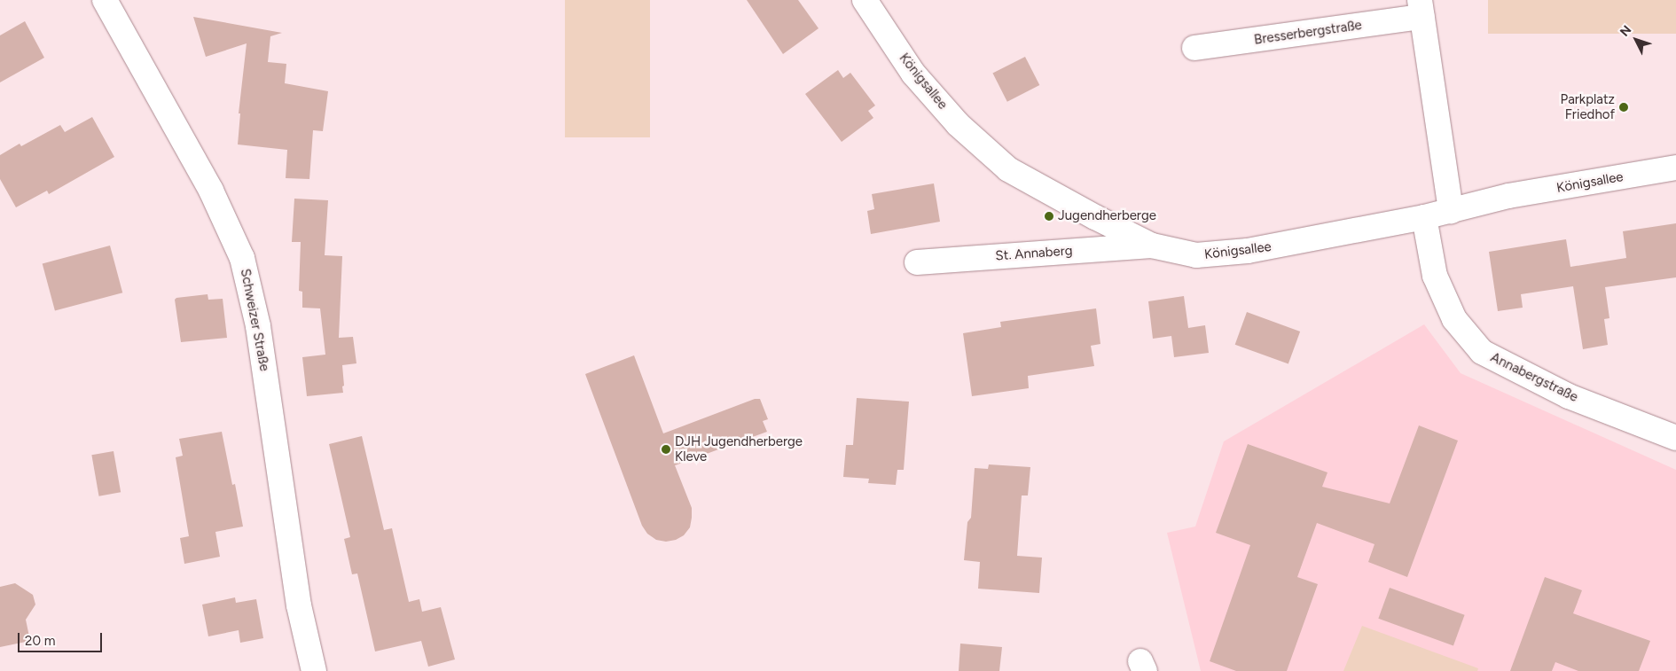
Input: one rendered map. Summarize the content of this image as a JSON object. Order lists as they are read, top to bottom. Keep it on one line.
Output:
{"streets":{"street":["Bresserbergstraße","Königsallee","St. Annaberg","Schweizer Straße","Annabergstraße"]},"crossings":[["Bresserbergstraße","Königsallee"],["Königsallee","St. Annaberg"],["Königsallee","Annabergstraße"]],"places":["Parkplatz Friedhof","Jugendherberge","DJH Jugendherberge Kleve"],"scale_bar":"20 m","north":"top left"}
